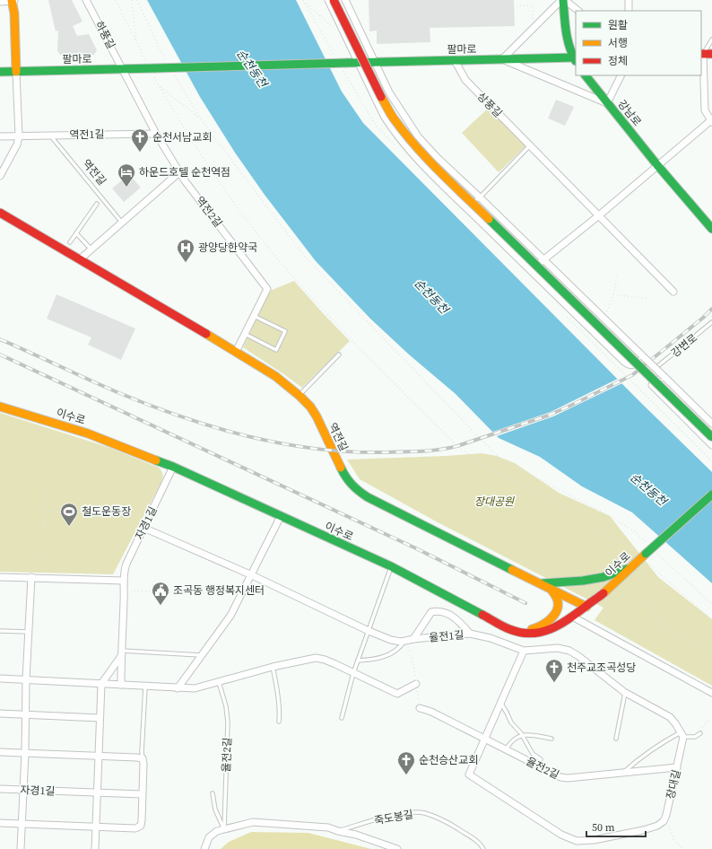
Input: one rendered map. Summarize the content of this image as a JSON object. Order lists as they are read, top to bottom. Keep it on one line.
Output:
{"streets":{"main road":["팔마로","강남로","역전길","이수로"],"street":["하풍길","상풍길","역전1길","역전2길","자경1길","율전1길","율전2길","장대길","죽도봉길"],"lane":["강변로"]},"crossings":[["하풍길","팔마로"],["하풍길","역전2길"],["팔마로","상풍길"],["팔마로","역전2길"],["역전1길","역전길"],["역전1길","역전2길"],["역전길","역전2길"],["역전길","이수로"],["이수로","자경1길"],["자경1길","율전1길"],["율전2길","장대길"],["율전2길","죽도봉길"]],"water":["순천동천"],"parks":["장대공원"],"places":{"church":["순천서남교회","천주교조곡성당","순천승산교회"],"hotel":["하운드호텔 순천역점"],"hospital":["광양당한약국"],"sports":["철도운동장"],"public building":["조곡동 행정복지센터"]},"legend":["원활","서행","정체"],"scale_bar":"50 m"}
